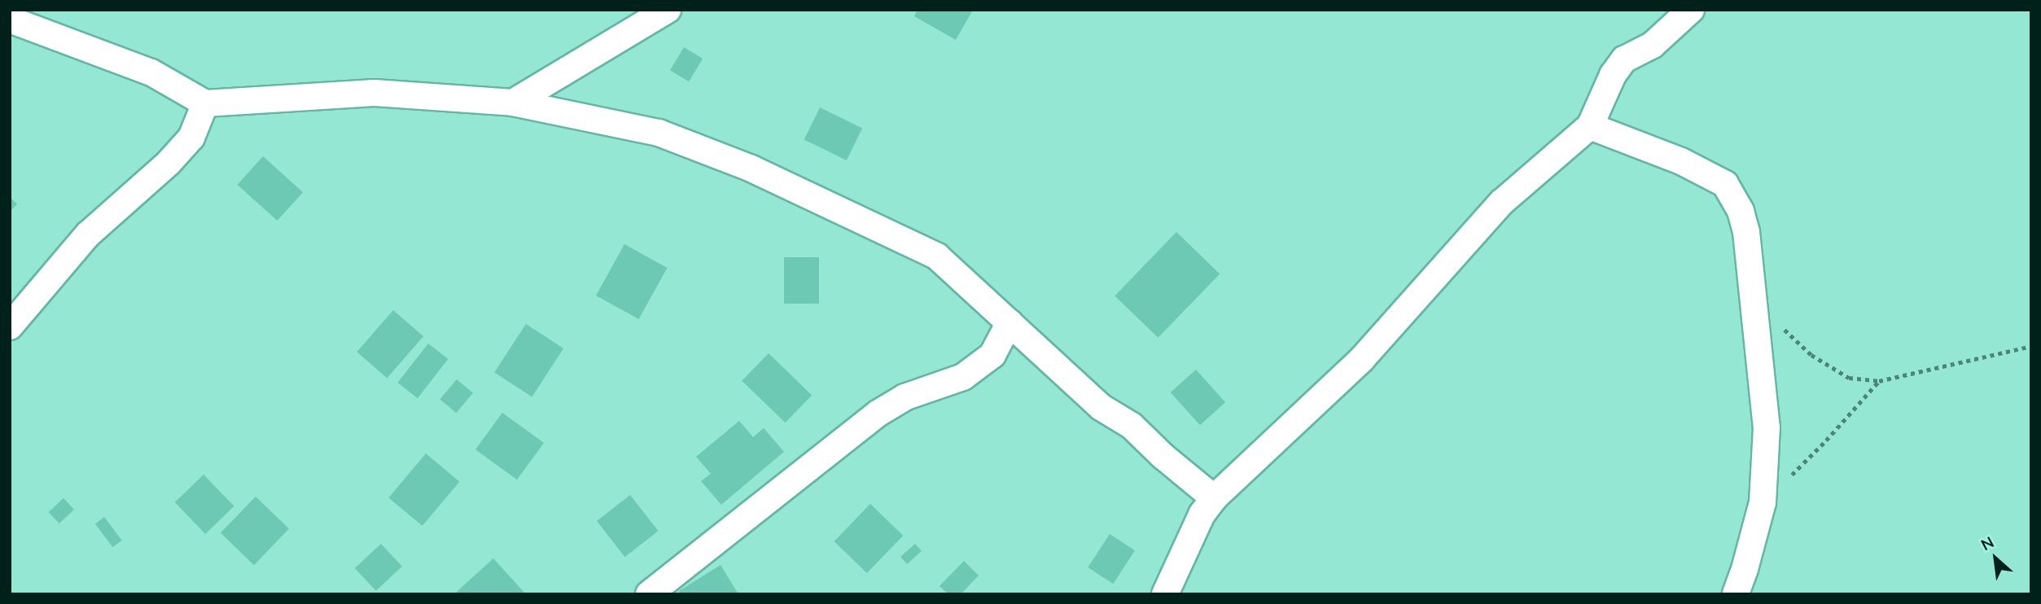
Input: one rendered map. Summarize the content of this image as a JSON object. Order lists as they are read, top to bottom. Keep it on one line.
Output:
{"north":"top left"}
